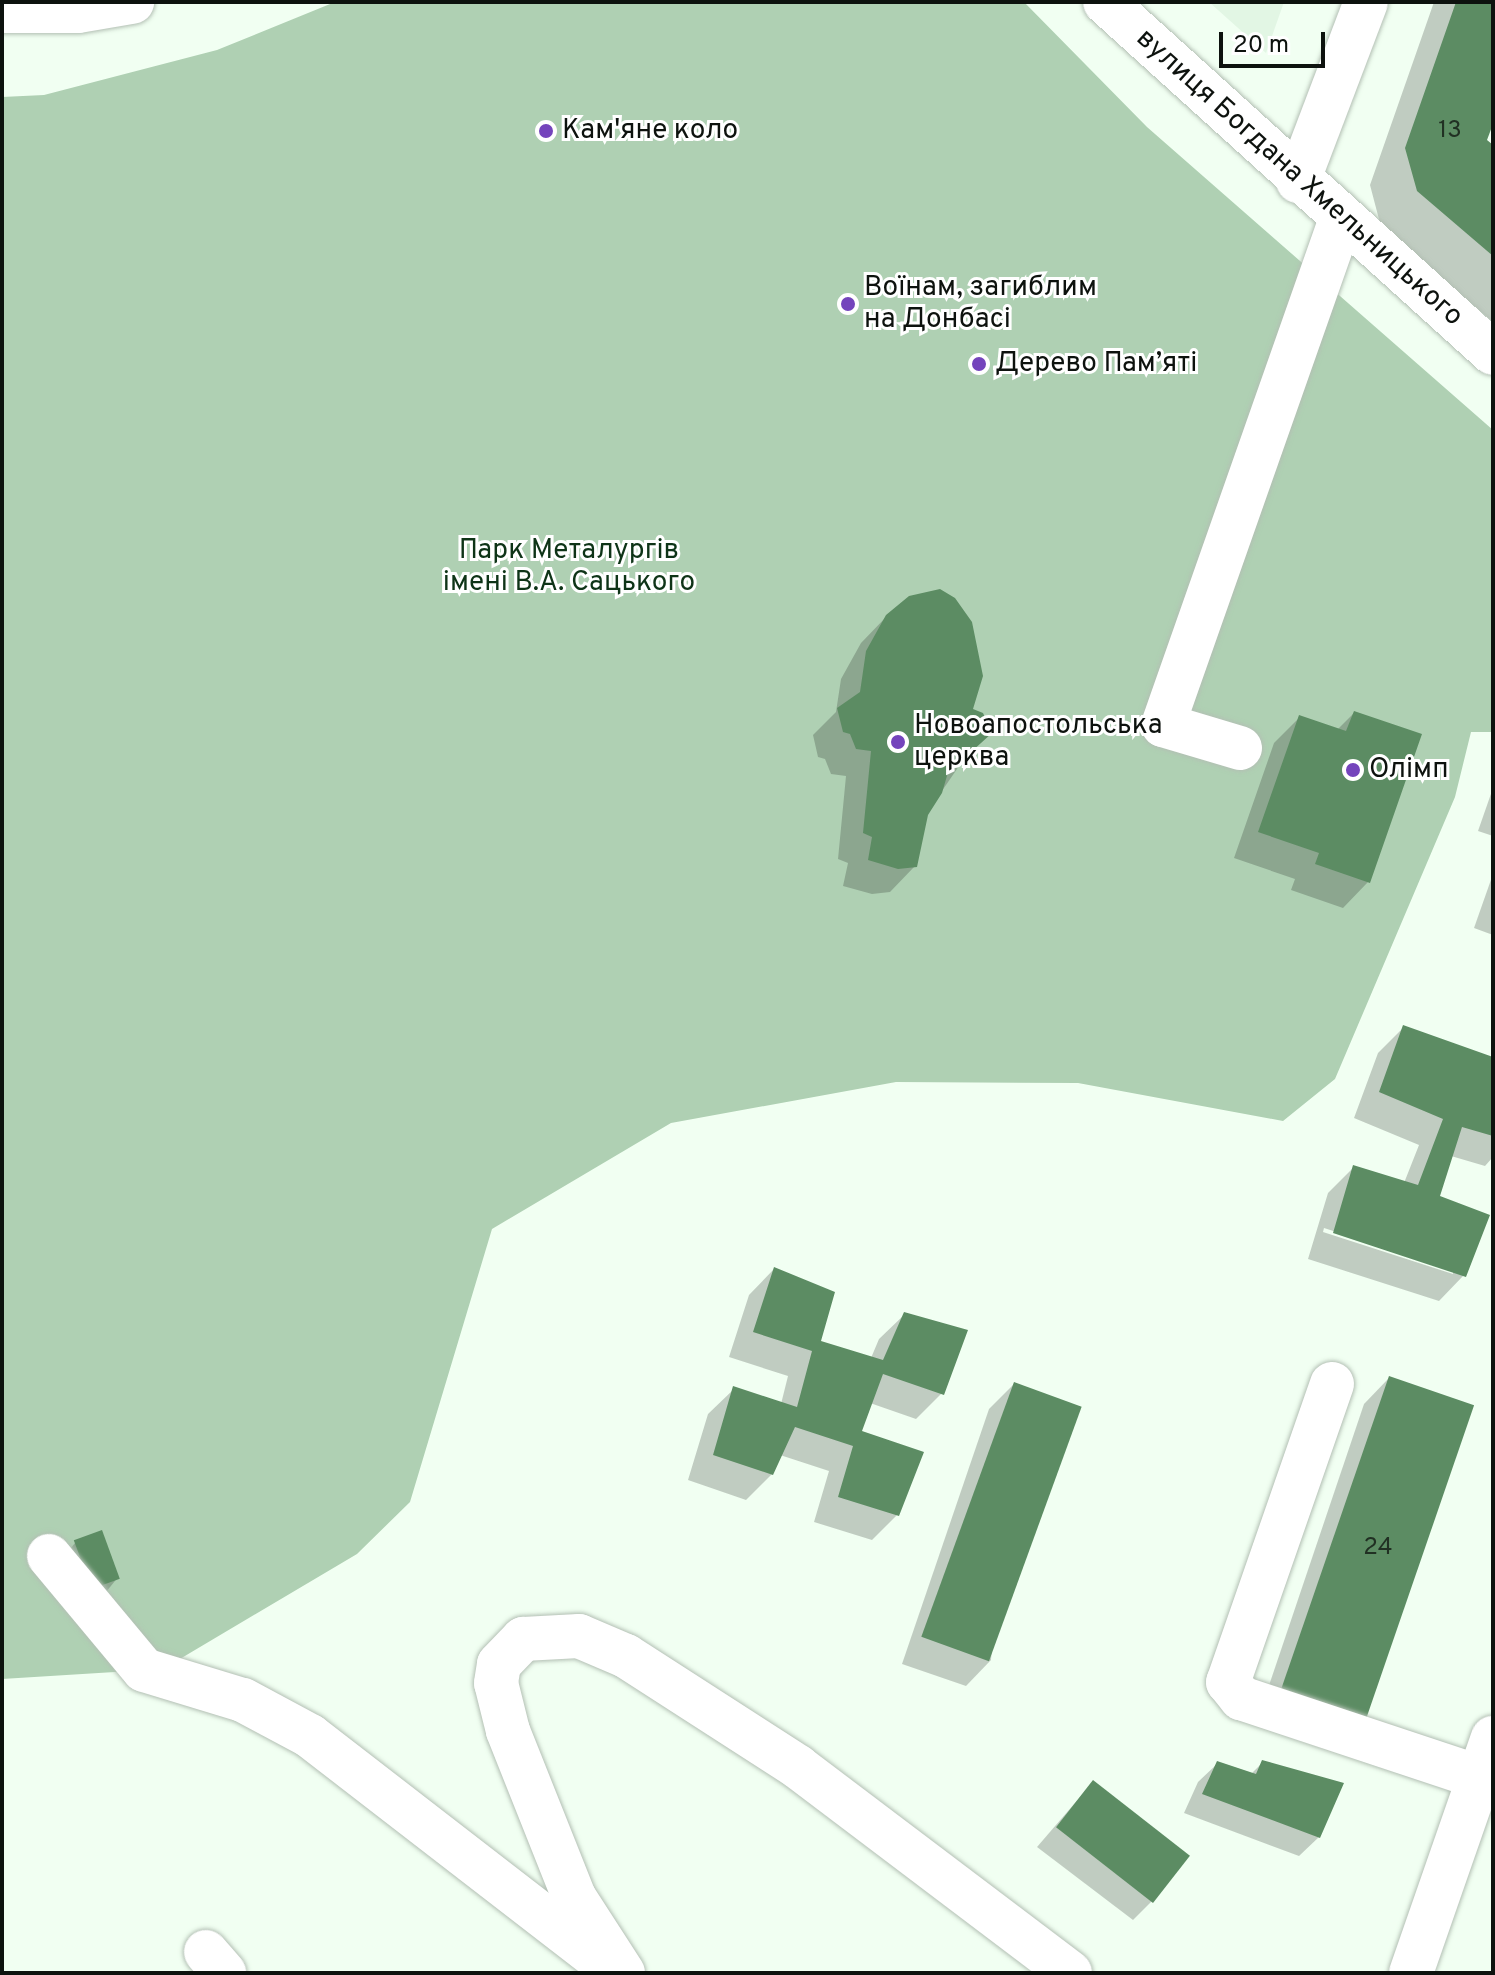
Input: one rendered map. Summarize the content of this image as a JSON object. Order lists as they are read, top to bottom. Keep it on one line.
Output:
{"streets":{"street":["вулиця Богдана Хмельницького"]},"parks":["Парк Металургів імені В.А. Сацького"],"places":["Кам'яне коло","Воїнам, загиблим на Донбасі","Дерево Пам’яті","Новоапостольська церква","Олімп"],"house_numbers":["13","24"],"scale_bar":"20 m"}
